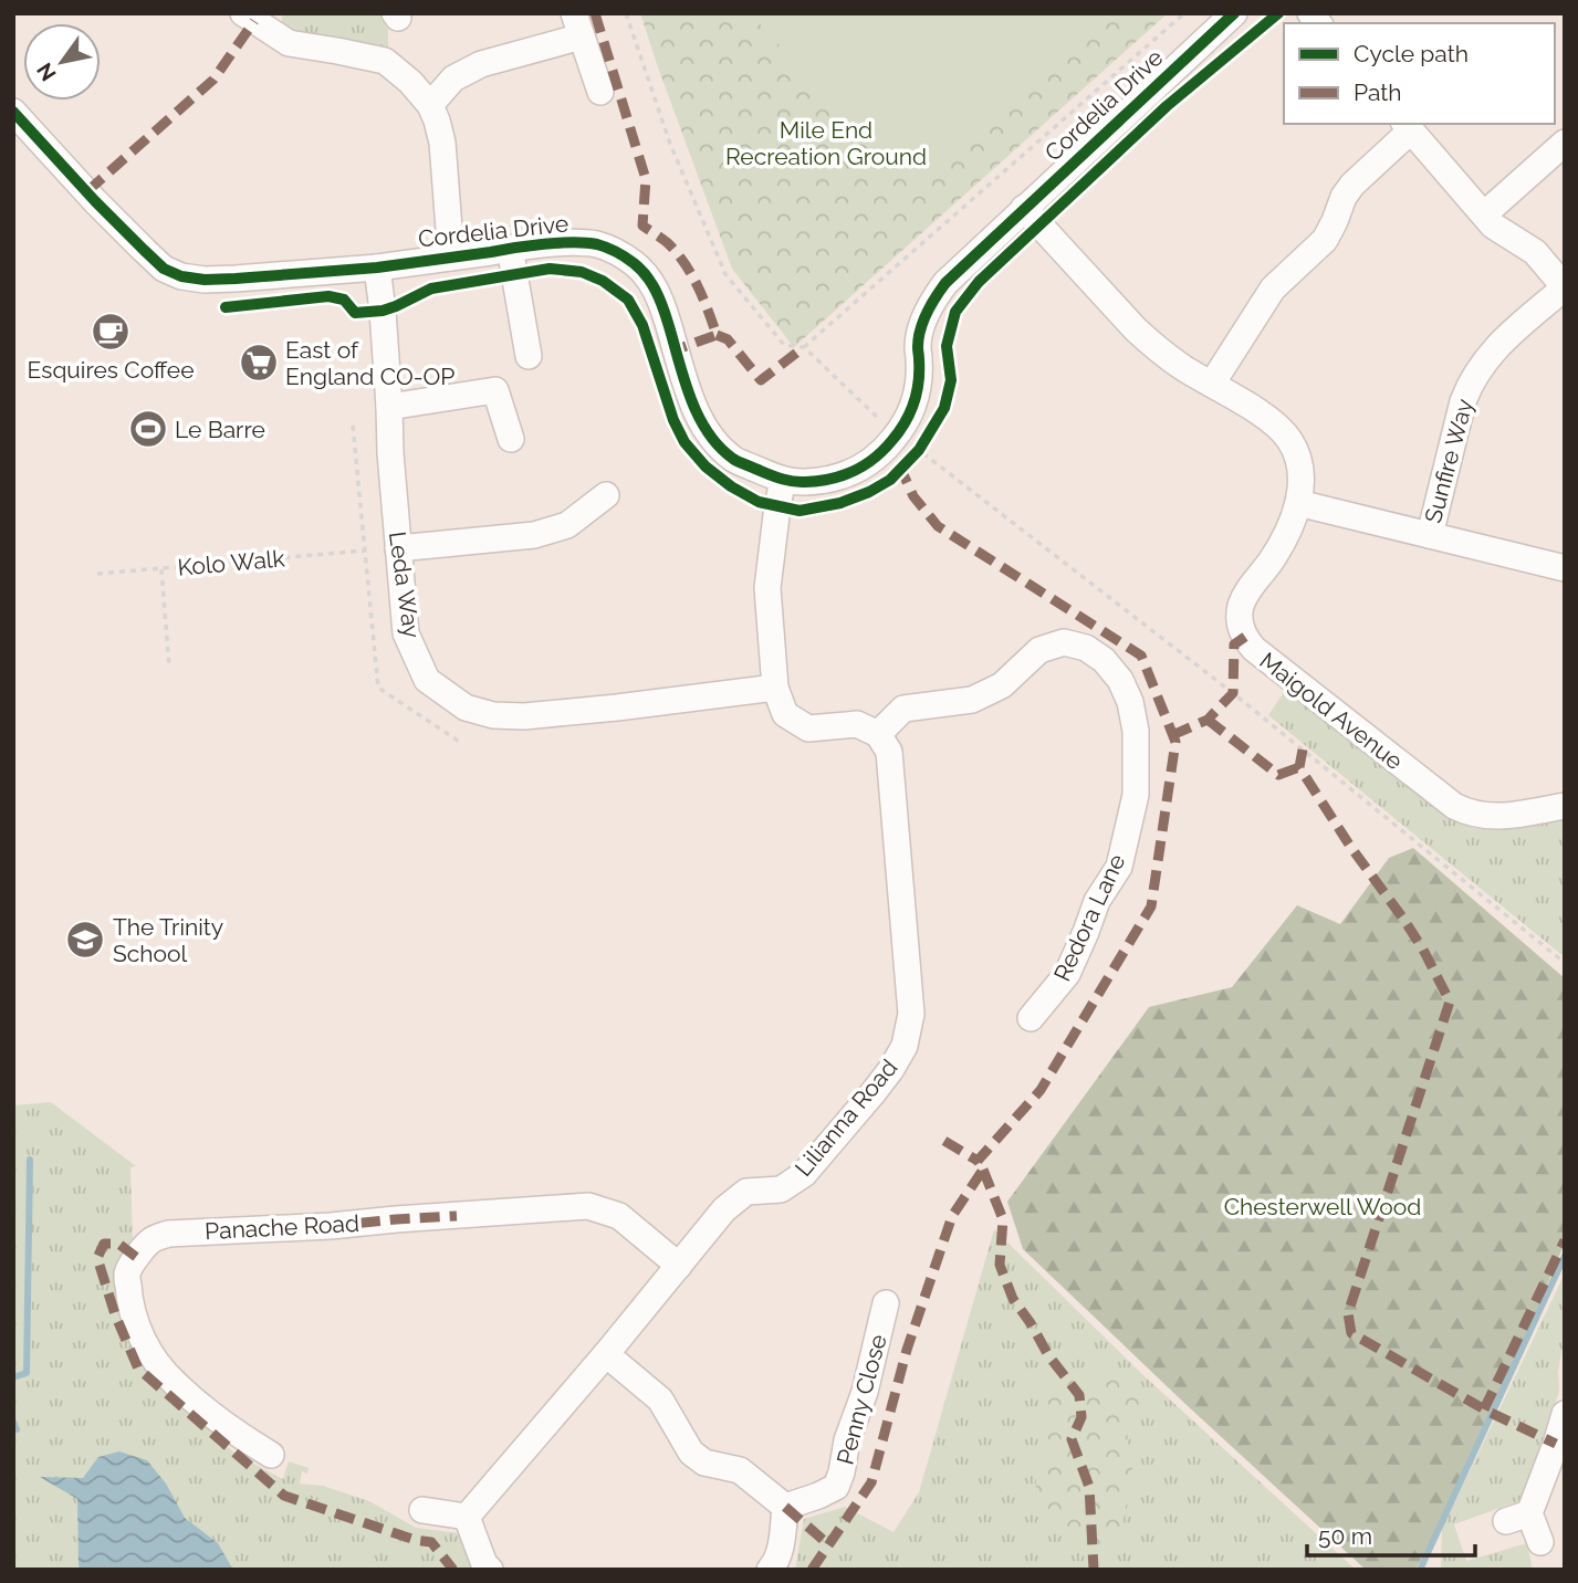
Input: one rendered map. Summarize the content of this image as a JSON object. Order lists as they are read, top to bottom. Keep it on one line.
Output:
{"streets":{"street":["Cordelia Drive","Sunfire Way","Leda Way","Maigold Avenue","Redora Lane","Lilianna Road","Panache Road","Penny Close"],"path":["Kolo Walk"]},"crossings":[["Cordelia Drive","Leda Way"],["Cordelia Drive","Maigold Avenue"],["Redora Lane","Lilianna Road"],["Lilianna Road","Panache Road"]],"parks":["Mile End Recreation Ground","Chesterwell Wood"],"places":{"cafe":["Esquires Coffee"],"supermarket":["East of England CO-OP"],"sports":["Le Barre"],"school or university":["The Trinity School"]},"legend":["Cycle path","Path"],"scale_bar":"50 m","north":"bottom left"}
